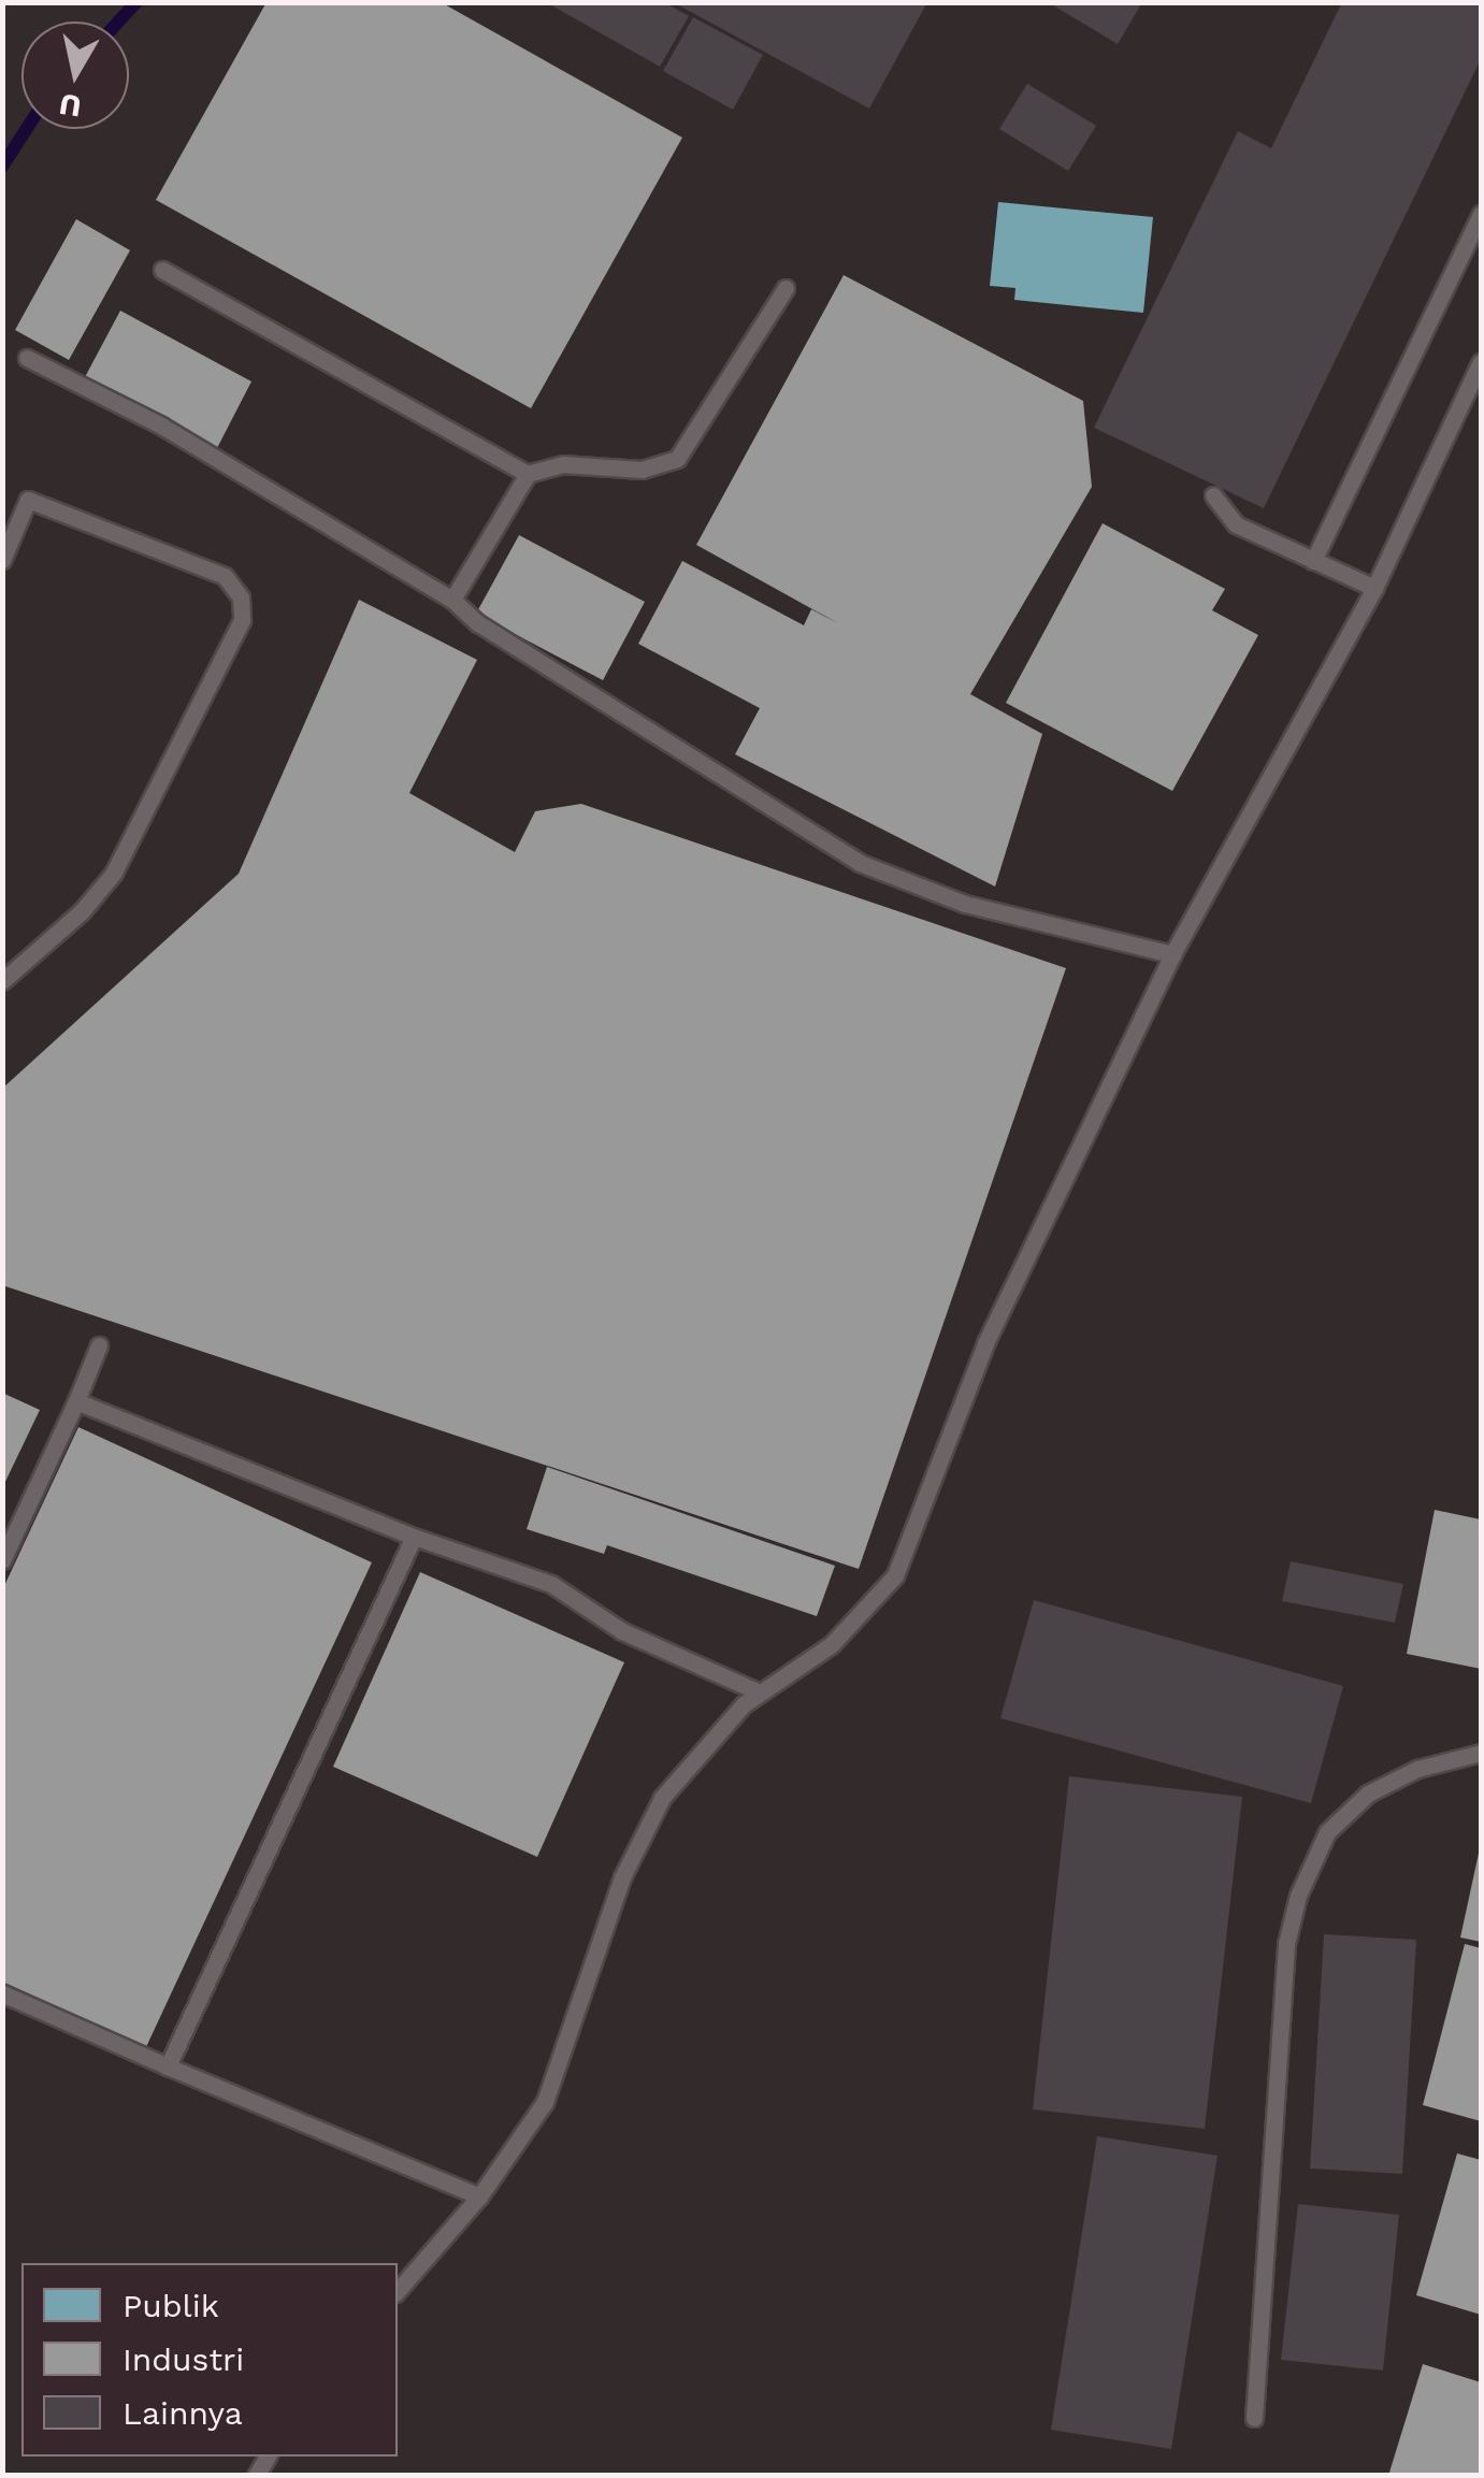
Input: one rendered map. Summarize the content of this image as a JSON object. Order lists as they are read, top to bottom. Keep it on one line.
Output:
{"legend":["Publik","Industri","Lainnya"],"north":"bottom"}
